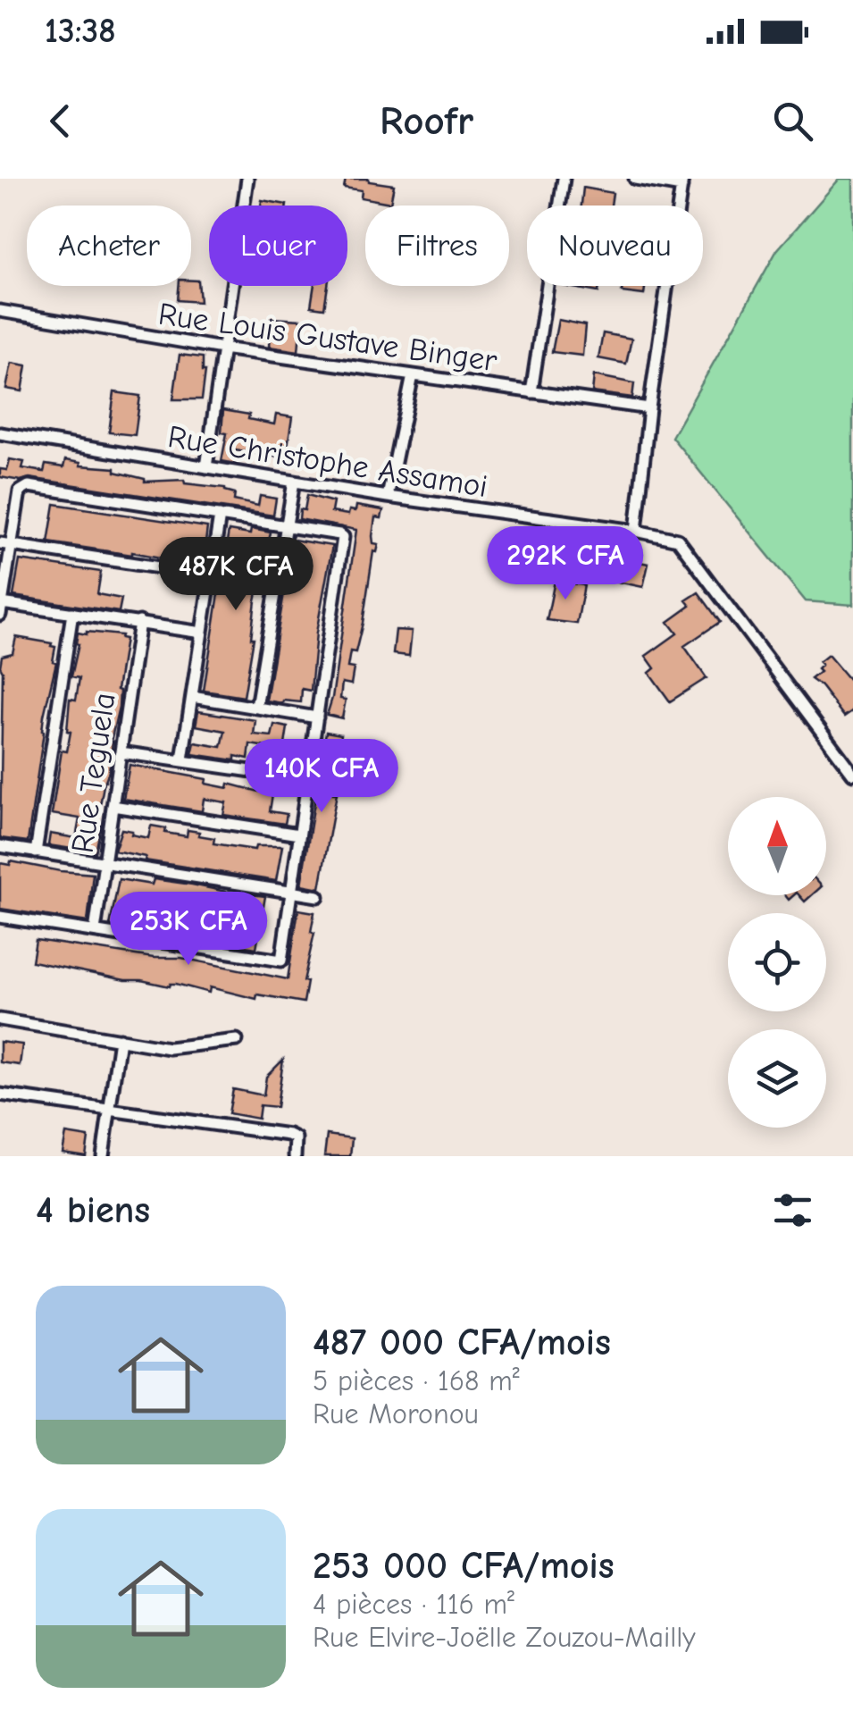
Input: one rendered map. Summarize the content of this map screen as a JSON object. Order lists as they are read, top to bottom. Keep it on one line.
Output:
{"streets":{"street":["Rue Louis Gustave Binger","Rue Christophe Assamoi","Rue Teguela"]},"north":"top","page":{"status":"13:38","header":"Roofr","chip":["Acheter","Louer","Filtres","Nouveau"],"price":["292K CFA","487K CFA","140K CFA","253K CFA"],"heading":"4 biens","list":[{"name":"487 000 CFA/mois","note":"5 pièces · 168 m² · Rue Moronou"},{"name":"253 000 CFA/mois","note":"4 pièces · 116 m² · Rue Elvire-Joëlle Zouzou-Mailly"}]}}
